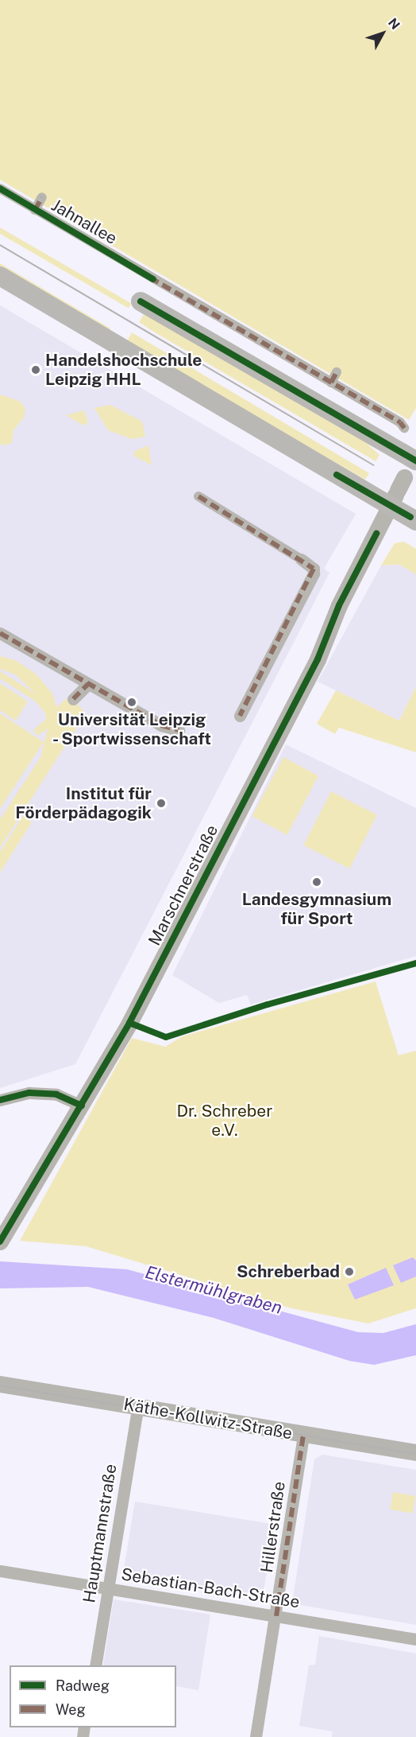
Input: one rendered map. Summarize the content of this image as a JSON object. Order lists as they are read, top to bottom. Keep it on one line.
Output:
{"streets":{"main road":["Marschnerstraße","Käthe-Kollwitz-Straße"],"street":["Jahnallee","Hillerstraße","Hauptmannstraße","Sebastian-Bach-Straße"]},"crossings":[["Käthe-Kollwitz-Straße","Hillerstraße"],["Käthe-Kollwitz-Straße","Hauptmannstraße"],["Hillerstraße","Sebastian-Bach-Straße"],["Hauptmannstraße","Sebastian-Bach-Straße"]],"water":["Elstermühlgraben"],"parks":["Dr. Schreber e.V."],"places":["Handelshochschule Leipzig HHL","Universität Leipzig - Sportwissenschaft","Institut für Förderpädagogik","Landesgymnasium für Sport","Schreberbad"],"legend":["Radweg","Weg"],"north":"top right"}
